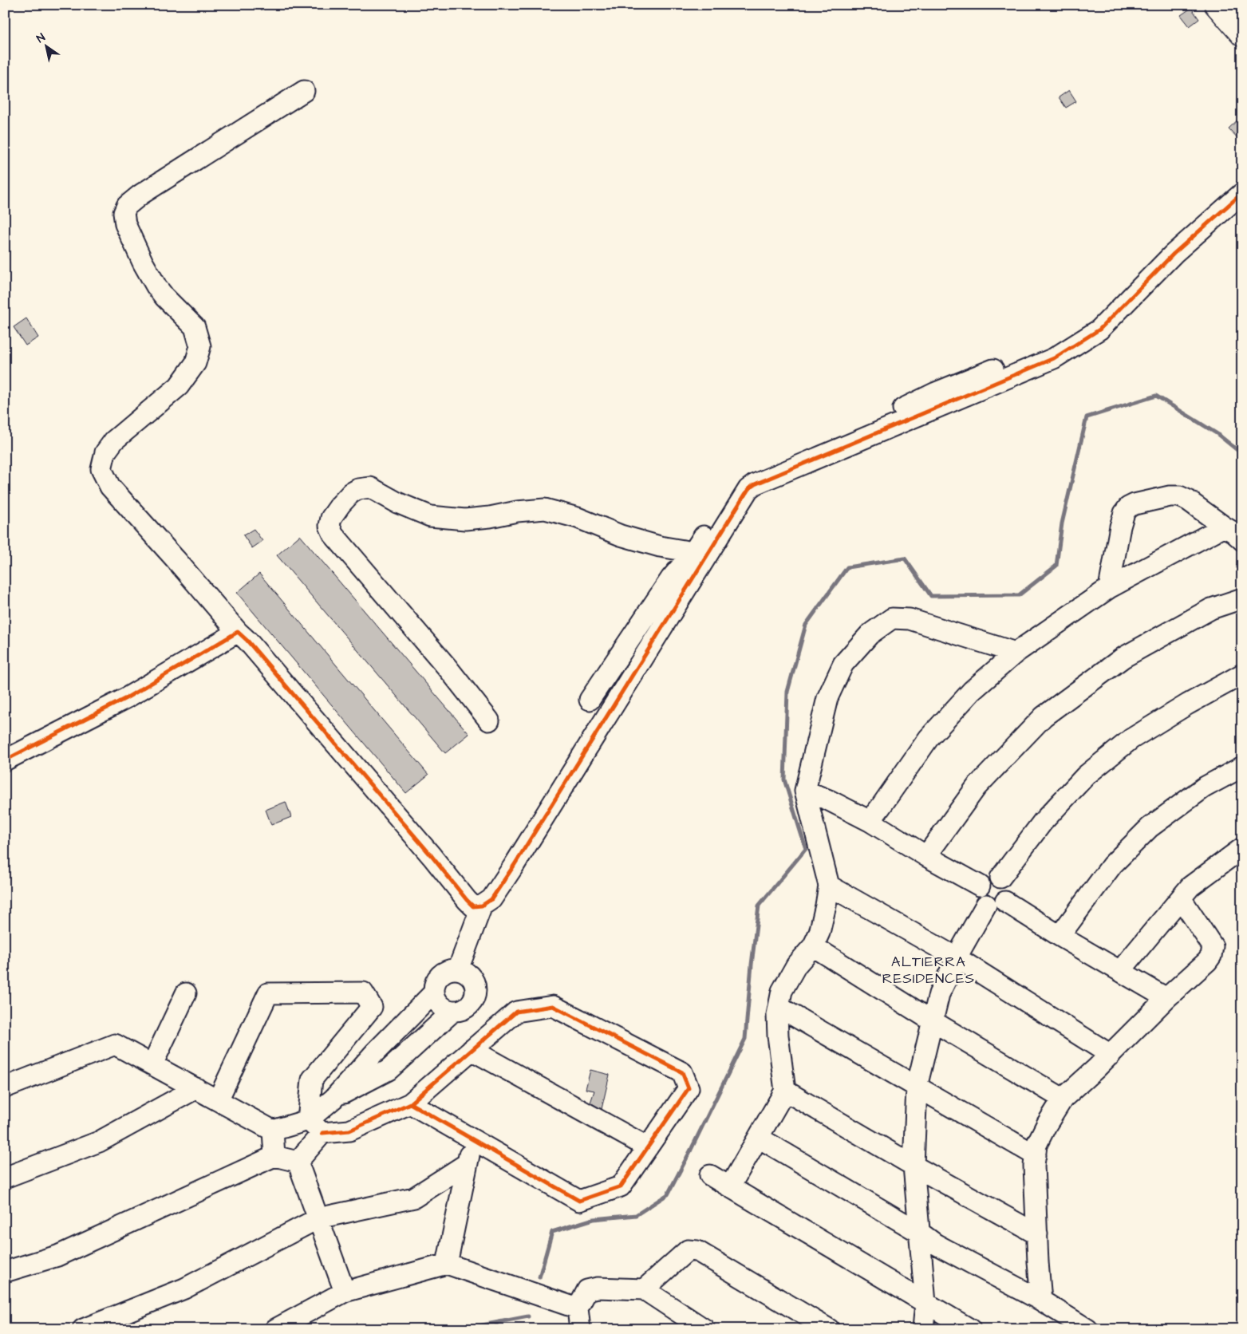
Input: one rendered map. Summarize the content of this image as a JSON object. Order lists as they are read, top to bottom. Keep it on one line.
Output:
{"districts":["ALTIERRA RESIDENCES"],"north":"top left"}
